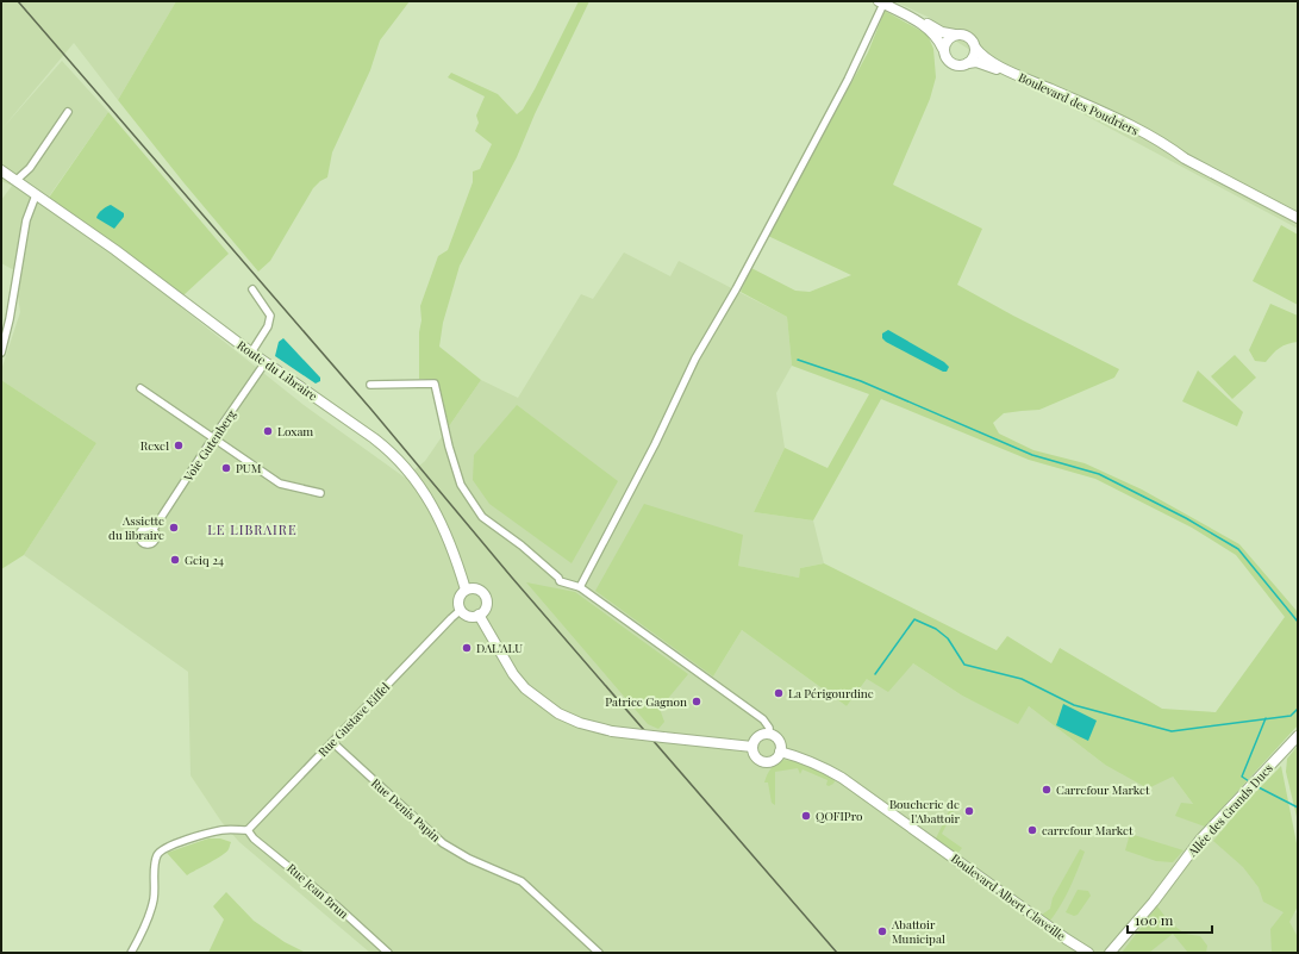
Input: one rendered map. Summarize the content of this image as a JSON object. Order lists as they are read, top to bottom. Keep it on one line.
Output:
{"streets":{"main road":["Boulevard des Poudriers","Route du Libraire","Allée des Grands Ducs","Boulevard Albert Claveille"],"street":["Voie Gutenberg","Rue Gustave Eiffel","Rue Denis Papin","Rue Jean Brun"]},"crossings":[["Route du Libraire","Voie Gutenberg"],["Route du Libraire","Rue Gustave Eiffel"],["Rue Gustave Eiffel","Rue Denis Papin"],["Rue Gustave Eiffel","Rue Jean Brun"]],"districts":["LE LIBRAIRE"],"places":["Loxam","Rexel","PUM","Assiette du libraire","Geiq 24","DAL'ALU","La Périgourdine","Patrice Gagnon","Carrefour Market","Boucherie de l'Abattoir","QOFIPro","carrefour Market","Abattoir Municipal"],"scale_bar":"100 m"}
